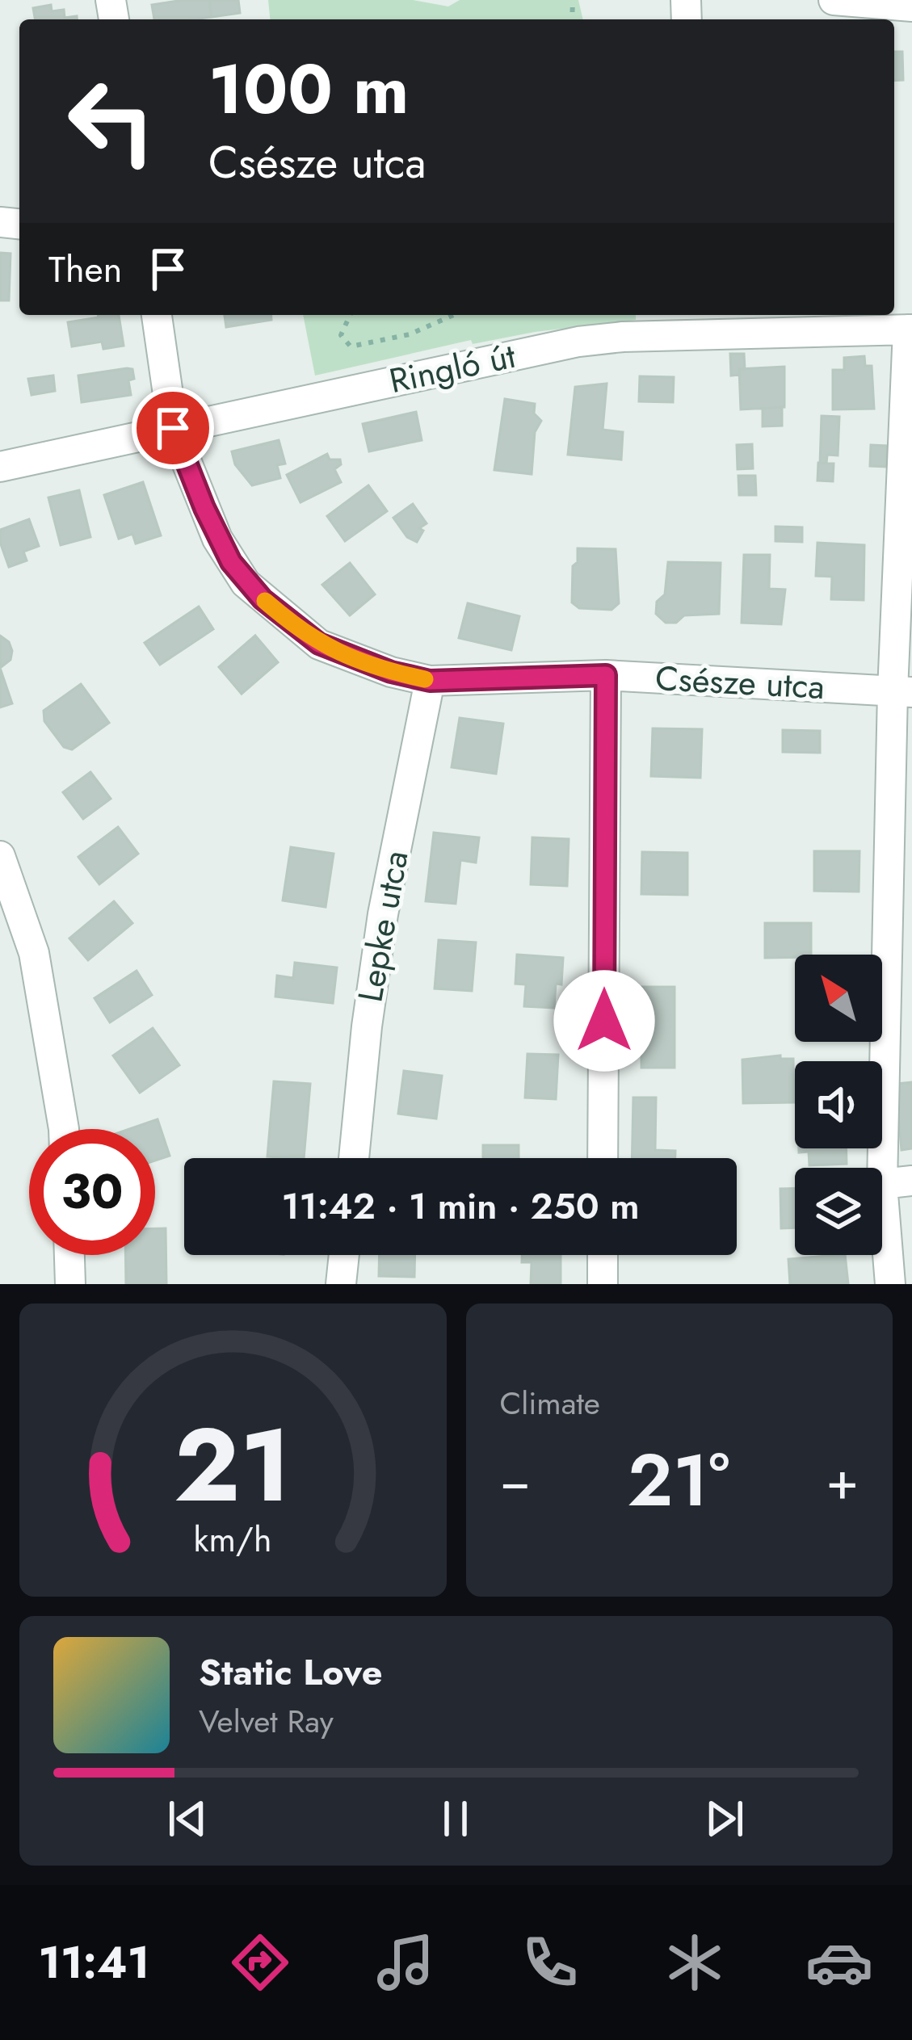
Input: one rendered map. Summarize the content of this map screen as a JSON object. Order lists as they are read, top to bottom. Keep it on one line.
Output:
{"streets":{"street":["Ringló út","Csésze utca","Lepke utca"]},"crossings":[["Ringló út","Csésze utca"],["Csésze utca","Lepke utca"]],"north":"top left","page":{"turn":["100 m","Csésze utca"],"then":"Then","limit":"30","trip":"11:42 · 1 min · 250 m","tile":"Climate","heat":["−","21°","+"],"song":["Static Love","Velvet Ray"],"tabs":"11:41","gauge":["21","km/h"]}}
